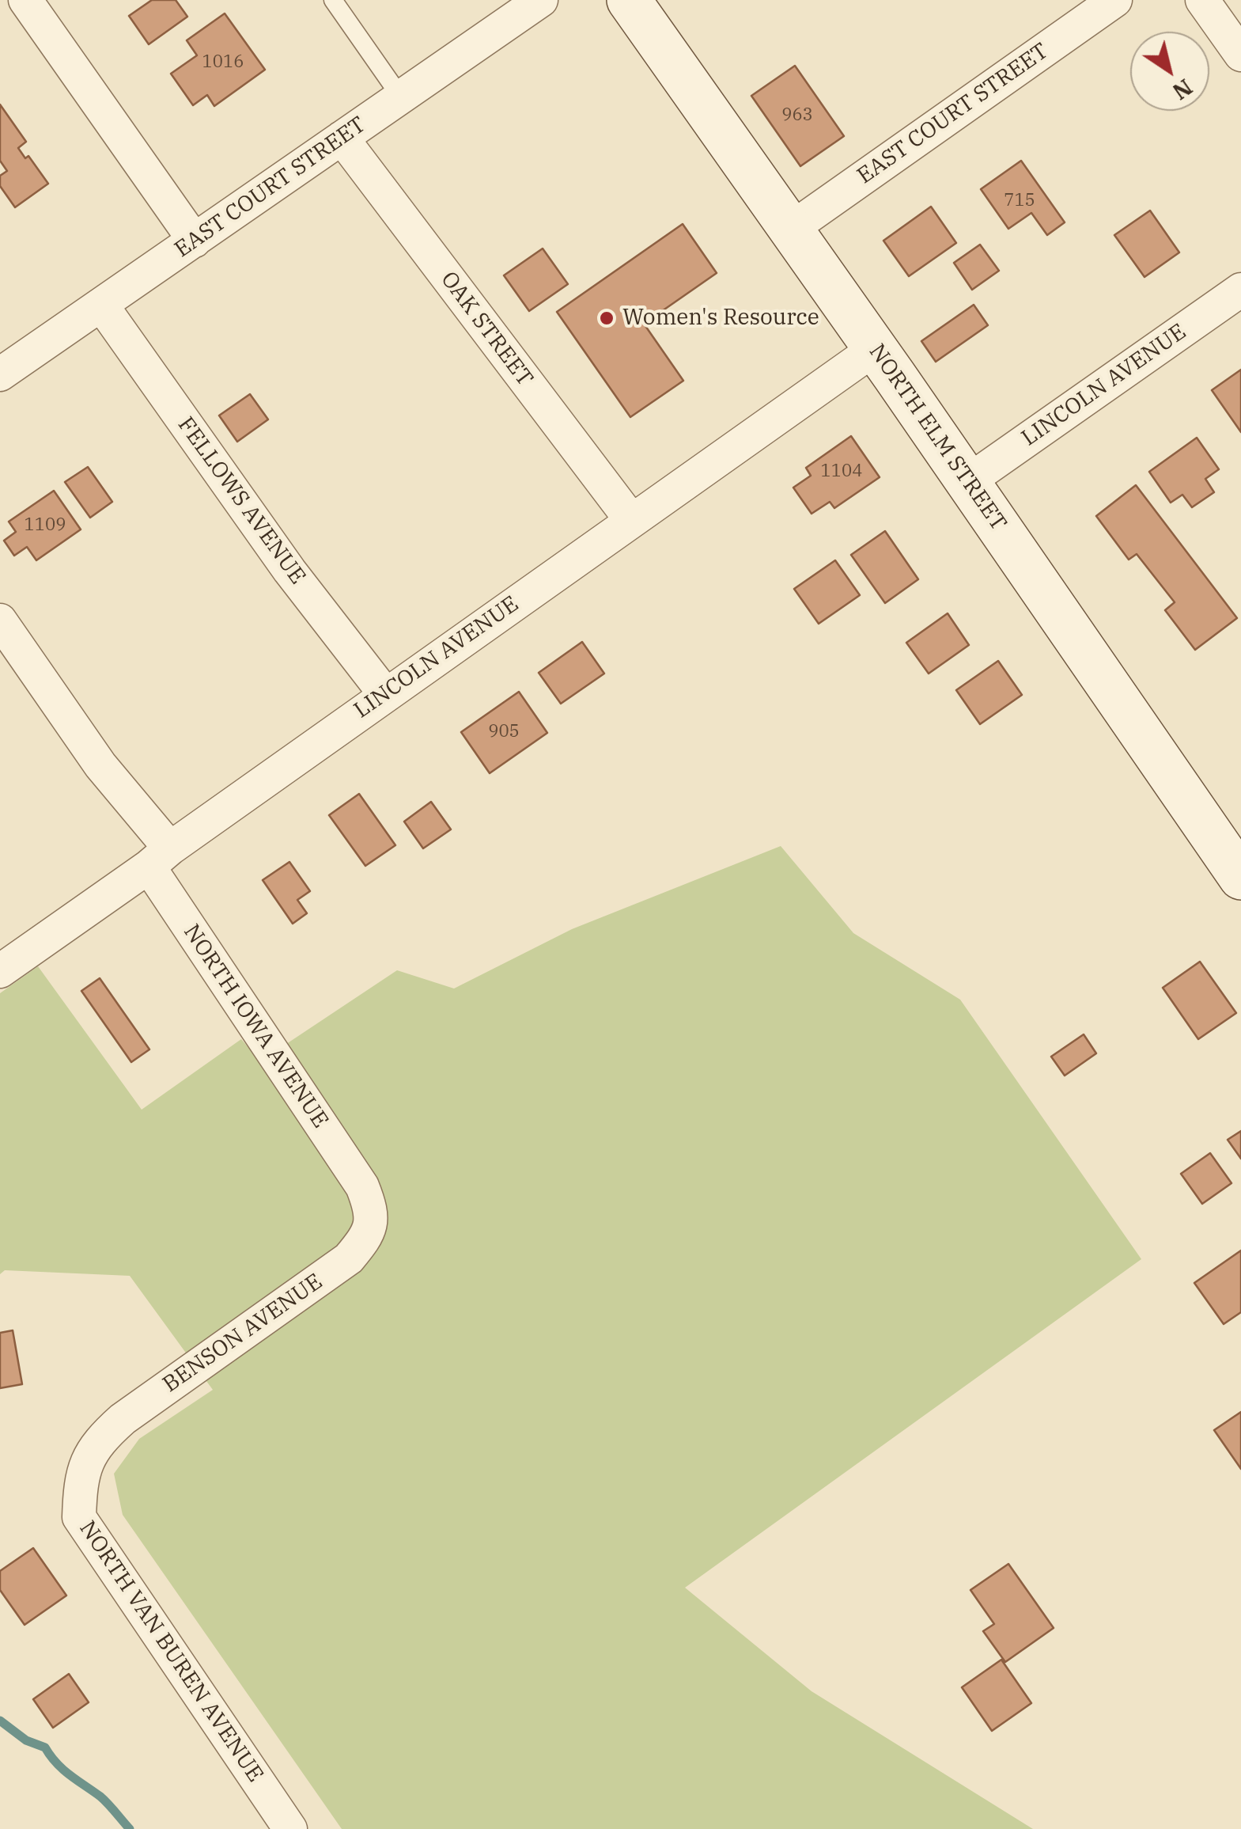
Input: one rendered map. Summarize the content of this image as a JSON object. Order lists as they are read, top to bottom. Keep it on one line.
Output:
{"streets":{"main road":["NORTH ELM STREET"],"street":["EAST COURT STREET","OAK STREET","LINCOLN AVENUE","FELLOWS AVENUE","NORTH IOWA AVENUE","BENSON AVENUE","NORTH VAN BUREN AVENUE"]},"crossings":[["EAST COURT STREET","OAK STREET"],["EAST COURT STREET","NORTH ELM STREET"],["EAST COURT STREET","FELLOWS AVENUE"],["OAK STREET","LINCOLN AVENUE"],["LINCOLN AVENUE","NORTH ELM STREET"],["LINCOLN AVENUE","FELLOWS AVENUE"],["LINCOLN AVENUE","NORTH IOWA AVENUE"],["NORTH IOWA AVENUE","BENSON AVENUE"],["BENSON AVENUE","NORTH VAN BUREN AVENUE"]],"places":["Women's Resource"],"house_numbers":["1016","963","715","1104","1109","905"],"north":"bottom right"}
